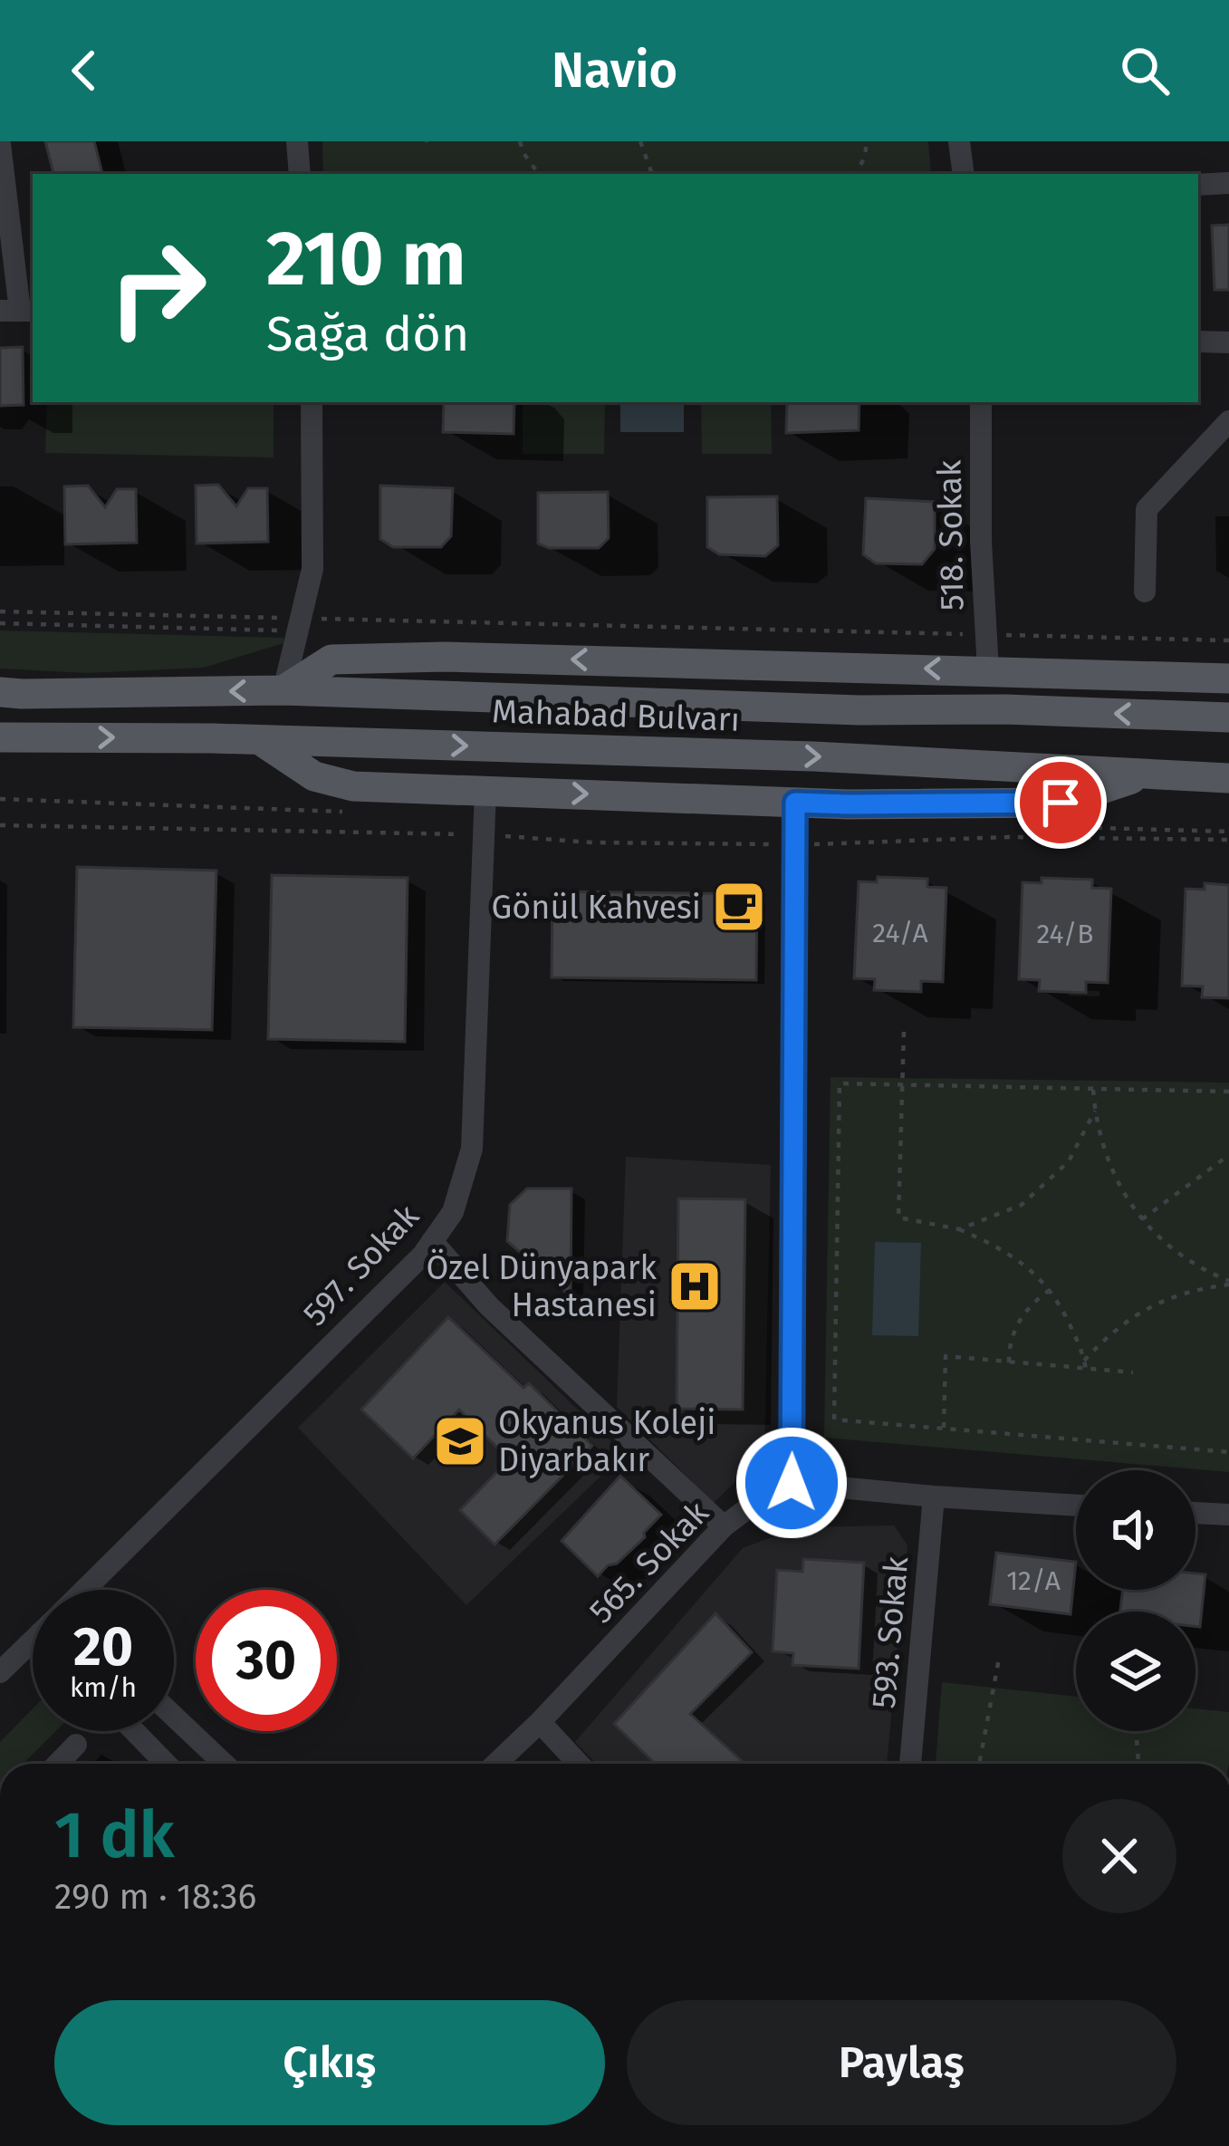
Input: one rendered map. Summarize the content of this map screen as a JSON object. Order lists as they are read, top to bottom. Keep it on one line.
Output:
{"streets":{"main road":["Mahabad Bulvarı"],"street":["518. Sokak","597. Sokak","565. Sokak","593. Sokak"]},"places":{"cafe":["Gönül Kahvesi"],"hospital":["Özel Dünyapark Hastanesi"],"school or university":["Okyanus Koleji Diyarbakır"]},"house_numbers":["24/A","24/B","12/A"],"page":{"header":"Navio","turn":["210 m","Sağa dön"],"speed":"20 km/h","limit":"30","heading":["1 dk","290 m · 18:36"],"buttons":["Çıkış","Paylaş"]}}
